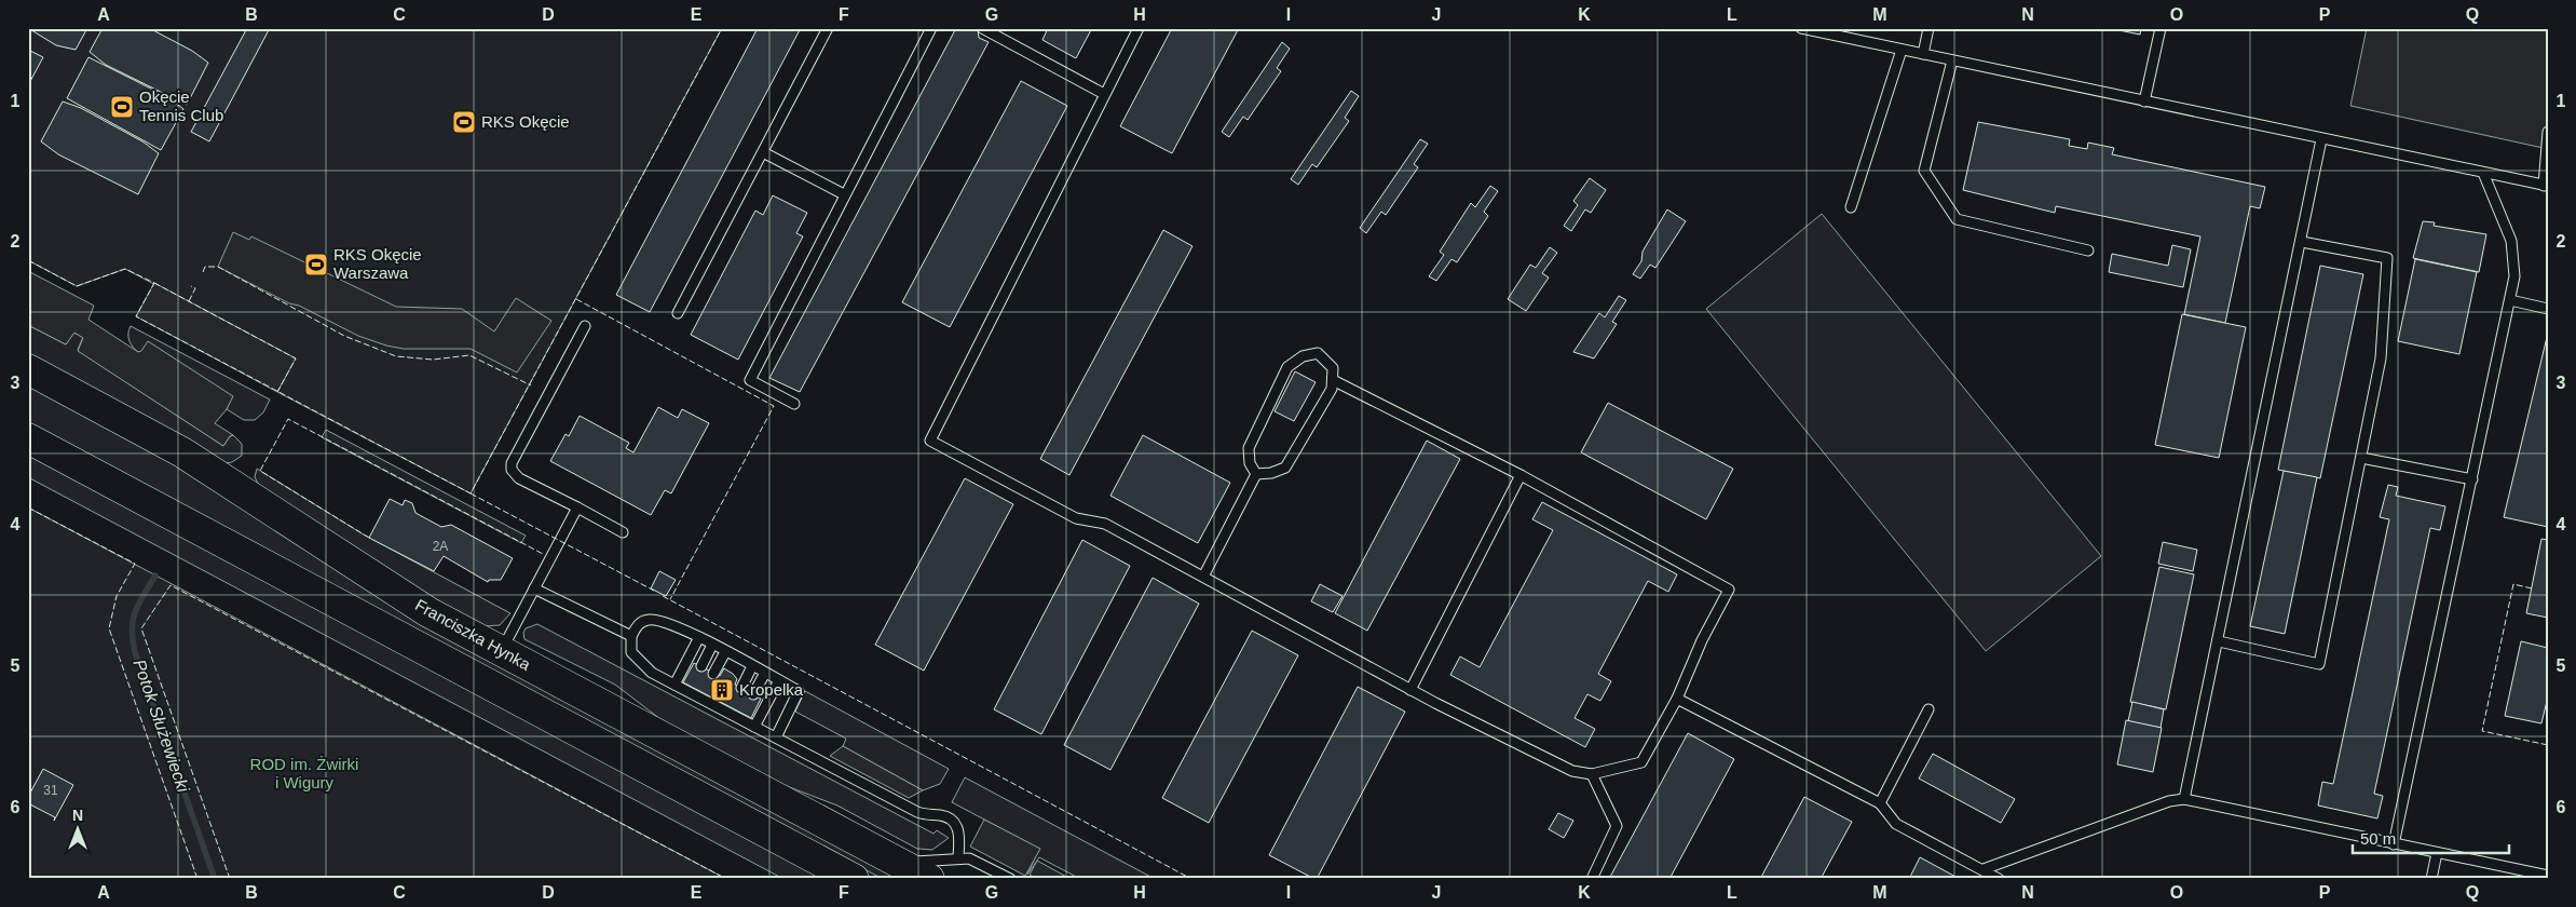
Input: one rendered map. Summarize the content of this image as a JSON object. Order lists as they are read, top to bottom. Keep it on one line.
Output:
{"streets":{"main road":["Franciszka Hynka"]},"water":["Potok Służewiecki"],"parks":["ROD im. Żwirki i Wigury"],"places":{"sports":["Okęcie Tennis Club","RKS Okęcie","RKS Okęcie Warszawa"],"building":["Kropelka"]},"house_numbers":["2A","31"],"scale_bar":"50 m","north":"top","grid":{"columns":["A","B","C","D","E","F","G","H","I","J","K","L","M","N","O","P","Q"],"rows":["1","2","3","4","5","6"]}}
